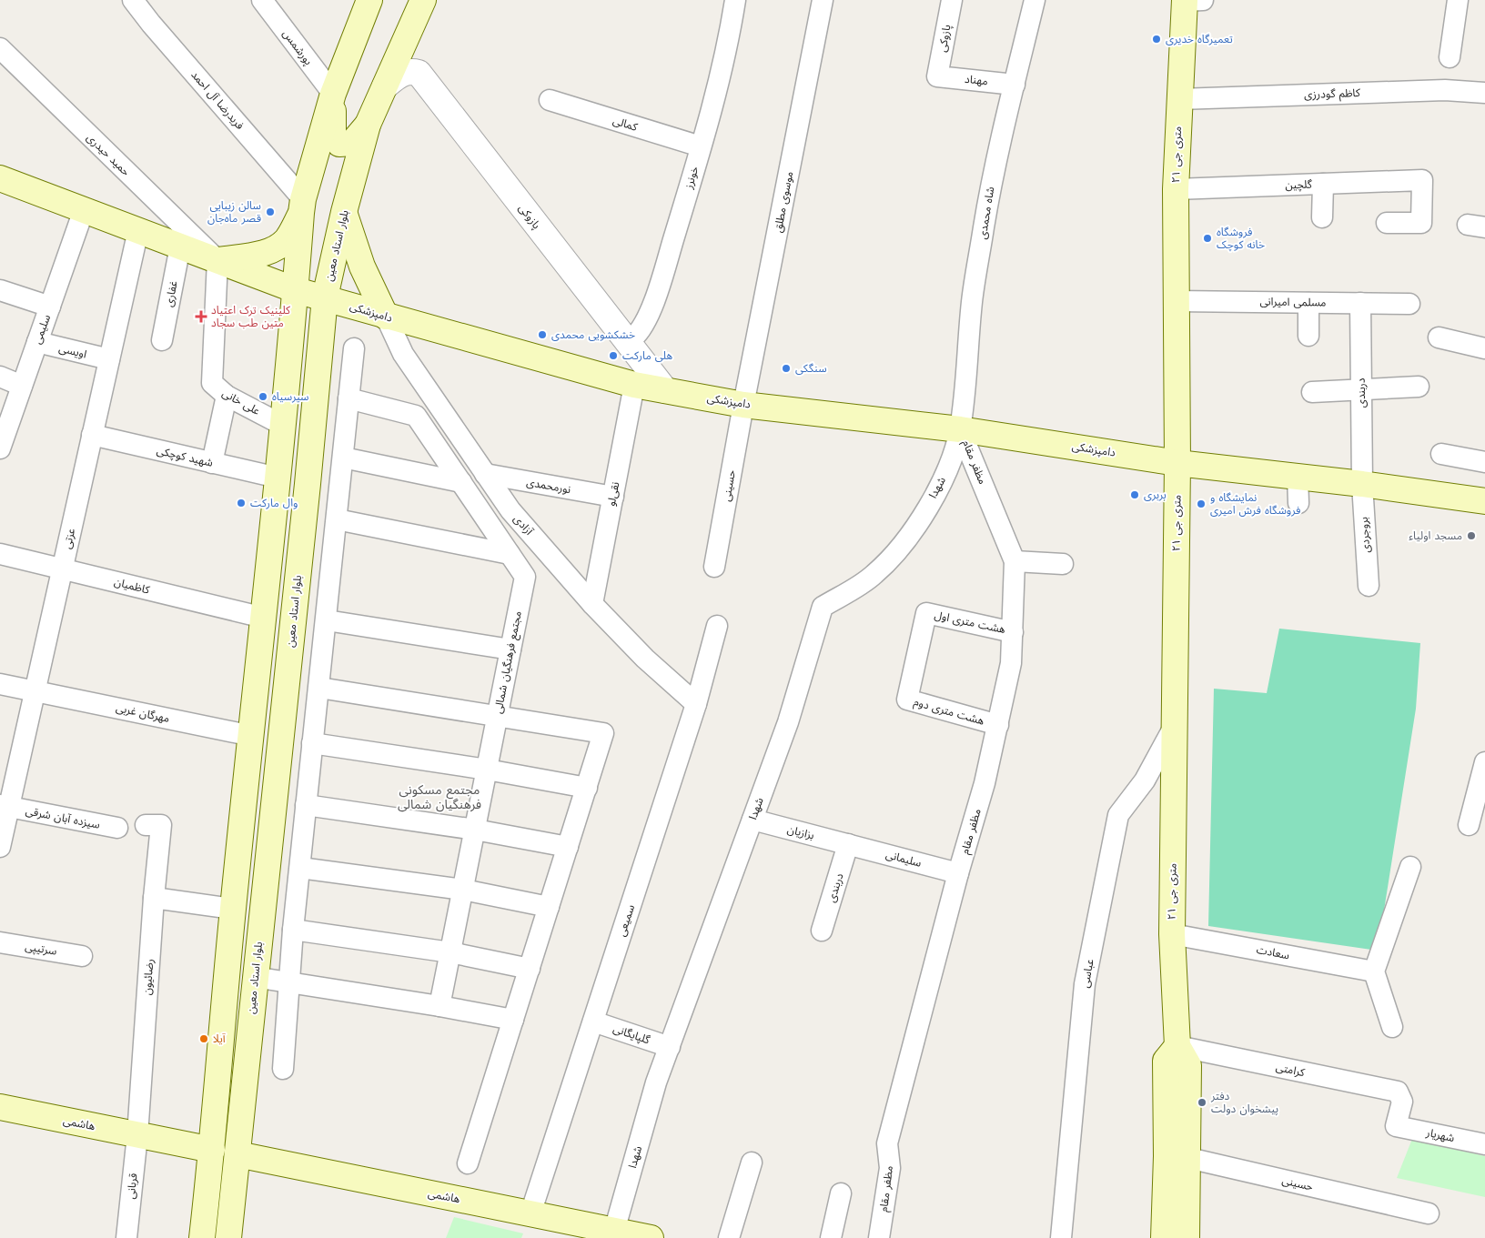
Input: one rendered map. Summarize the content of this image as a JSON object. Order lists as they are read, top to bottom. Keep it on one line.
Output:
{"streets":{"main road":["۲۱ متری جی","بلوار استاد معین","دامپزشکی","هاشمی"],"street":["پازوکی","پورشمس","مهناد","کاظم گودرزی","فریدرضا آل احمد","کمالی","حمید حیدری","خونرز","گلچین","موسوی مطلق","شاه محمدی","غفاری","مسلمی امیرانی","سلیمی","اویسی","دربندی","علی خانی","شهید کوچکی","مظفر مقام","نورمحمدی","حسینی","شهدا","نقی‌لو","آزادی","بروجردی","عزتی","کاظمیان","هشت متری اول","مجتمع فرهنگیان شمالی","هشت متری دوم","مهرگان غربی","سیزده آبان شرقی","بزازیان","سلیمانی","سمیعی","سرتیپی","سعادت","عباسی","رضائیون","گلپایگانی","کرامتی","شهریار","قربانی"]},"crossings":[["پازوکی","مهناد"],["پازوکی","خونرز"],["پازوکی","بلوار استاد معین"],["پازوکی","دامپزشکی"],["مهناد","شاه محمدی"],["کاظم گودرزی","۲۱ متری جی"],["کمالی","خونرز"],["حمید حیدری","دامپزشکی"],["حمید حیدری","علی خانی"],["۲۱ متری جی","گلچین"],["۲۱ متری جی","مسلمی امیرانی"],["۲۱ متری جی","دامپزشکی"],["۲۱ متری جی","حسینی"],["۲۱ متری جی","سعادت"],["۲۱ متری جی","عباسی"],["۲۱ متری جی","کرامتی"],["موسوی مطلق","دامپزشکی"],["موسوی مطلق","حسینی"],["شاه محمدی","دامپزشکی"],["شاه محمدی","مظفر مقام"],["شاه محمدی","شهدا"],["بلوار استاد معین","دامپزشکی"],["بلوار استاد معین","هاشمی"],["غفاری","دامپزشکی"],["مسلمی امیرانی","دربندی"],["دامپزشکی","سلیمی"],["دامپزشکی","دربندی"],["دامپزشکی","علی خانی"],["دامپزشکی","مظفر مقام"],["دامپزشکی","حسینی"],["دامپزشکی","شهدا"],["دامپزشکی","نقی‌لو"],["دامپزشکی","آزادی"],["دامپزشکی","بروجردی"],["دامپزشکی","عزتی"],["سلیمی","اویسی"],["اویسی","عزتی"],["دربندی","بروجردی"],["دربندی","بزازیان"],["دربندی","سلیمانی"],["شهید کوچکی","عزتی"],["مظفر مقام","شهدا"],["مظفر مقام","هشت متری اول"],["مظفر مقام","هشت متری دوم"],["مظفر مقام","سلیمانی"],["نورمحمدی","نقی‌لو"],["نورمحمدی","آزادی"],["شهدا","بزازیان"],["شهدا","گلپایگانی"],["شهدا","هاشمی"],["نقی‌لو","آزادی"],["آزادی","سمیعی"],["عزتی","کاظمیان"],["عزتی","مهرگان غربی"],["عزتی","سیزده آبان شرقی"],["هشت متری اول","هشت متری دوم"],["بزازیان","سلیمانی"],["سمیعی","گلپایگانی"],["سمیعی","هاشمی"],["رضائیون","هاشمی"],["رضائیون","قربانی"],["کرامتی","شهریار"],["هاشمی","قربانی"]],"districts":["مجتمع مسکونی فرهنگیان شمالی"],"places":{"other":["تعمیرگاه خدیری","سالن زیبایی قصر ماه‌جان","فروشگاه خانه کوچک","خشکشویی محمدی","هلی مارکت","سنگکی","سیرسیاه","بربری","وال مارکت","نمایشگاه و فروشگاه فرش امیری","مسجد اولیاء","آیلا","دفتر پیشخوان دولت"],"health":["کلینیک ترک اعتیاد متین طب سجاد"]}}
